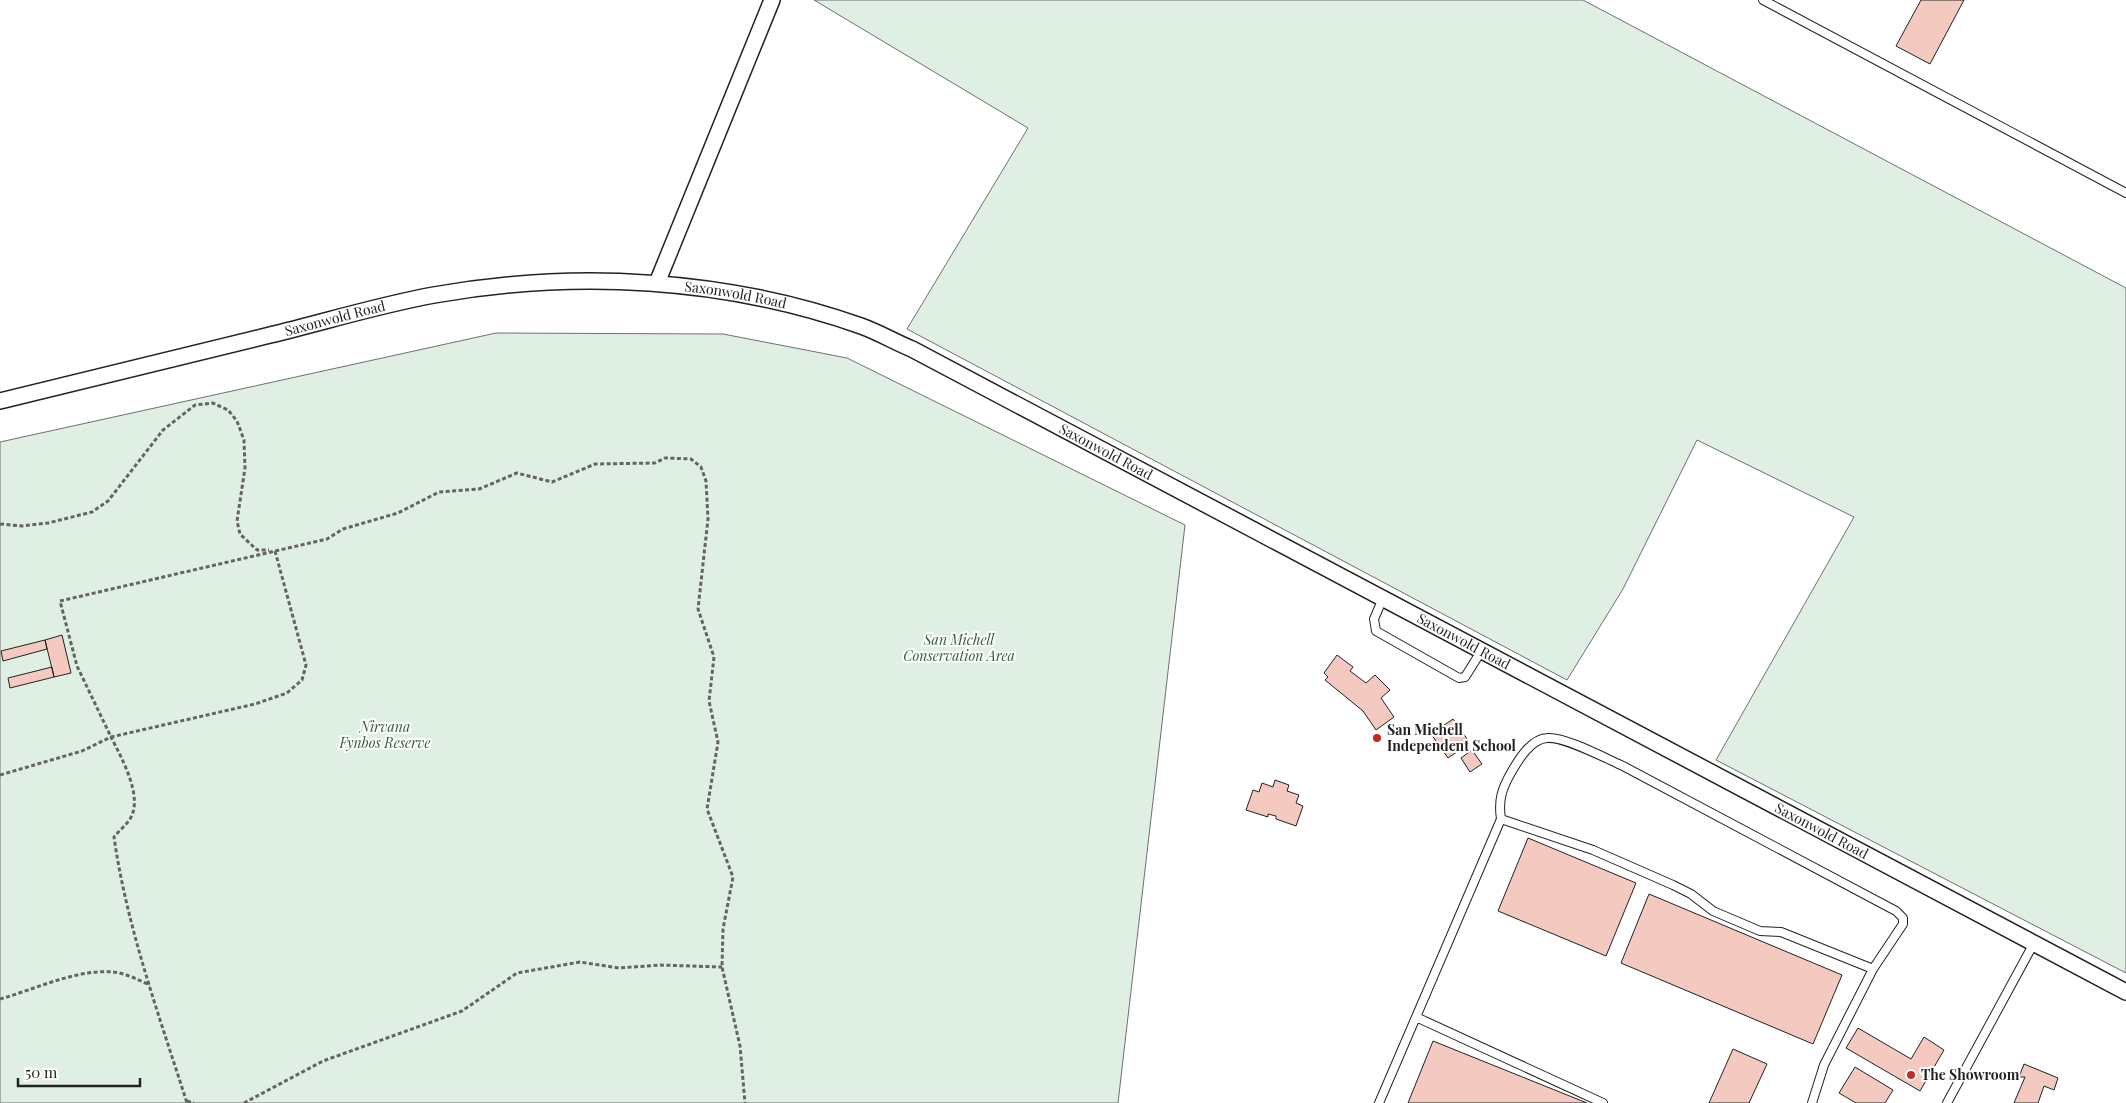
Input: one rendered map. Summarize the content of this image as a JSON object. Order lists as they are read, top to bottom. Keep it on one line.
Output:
{"streets":{"street":["Saxonwold Road"]},"parks":["San Michell Conservation Area","Nirvana Fynbos Reserve"],"places":["San Michell Independent School","The Showroom"],"scale_bar":"50 m"}
